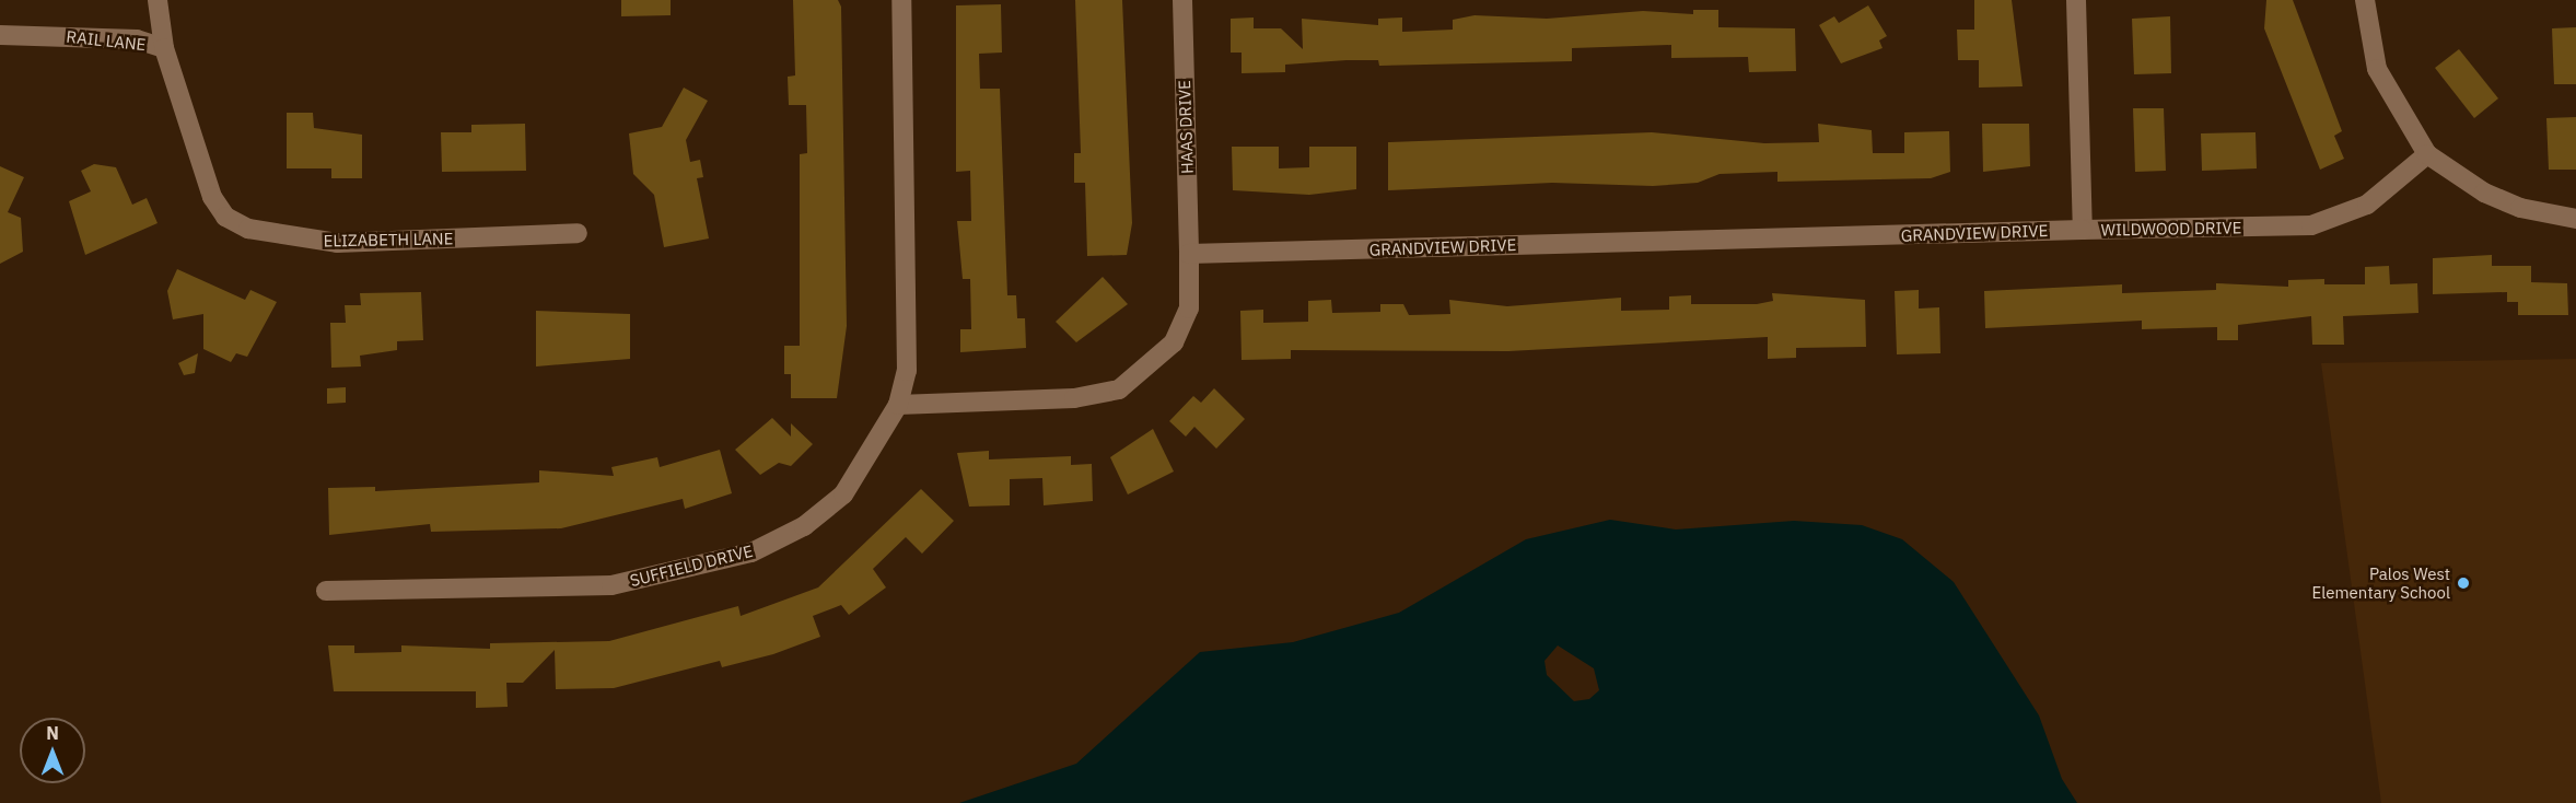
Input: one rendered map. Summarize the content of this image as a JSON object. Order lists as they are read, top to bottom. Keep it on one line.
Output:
{"streets":{"street":["RAIL LANE","HAAS DRIVE","WILDWOOD DRIVE","GRANDVIEW DRIVE","ELIZABETH LANE","SUFFIELD DRIVE"]},"crossings":[["RAIL LANE","ELIZABETH LANE"],["HAAS DRIVE","GRANDVIEW DRIVE"],["WILDWOOD DRIVE","GRANDVIEW DRIVE"]],"places":["Palos West Elementary School"],"north":"top"}
